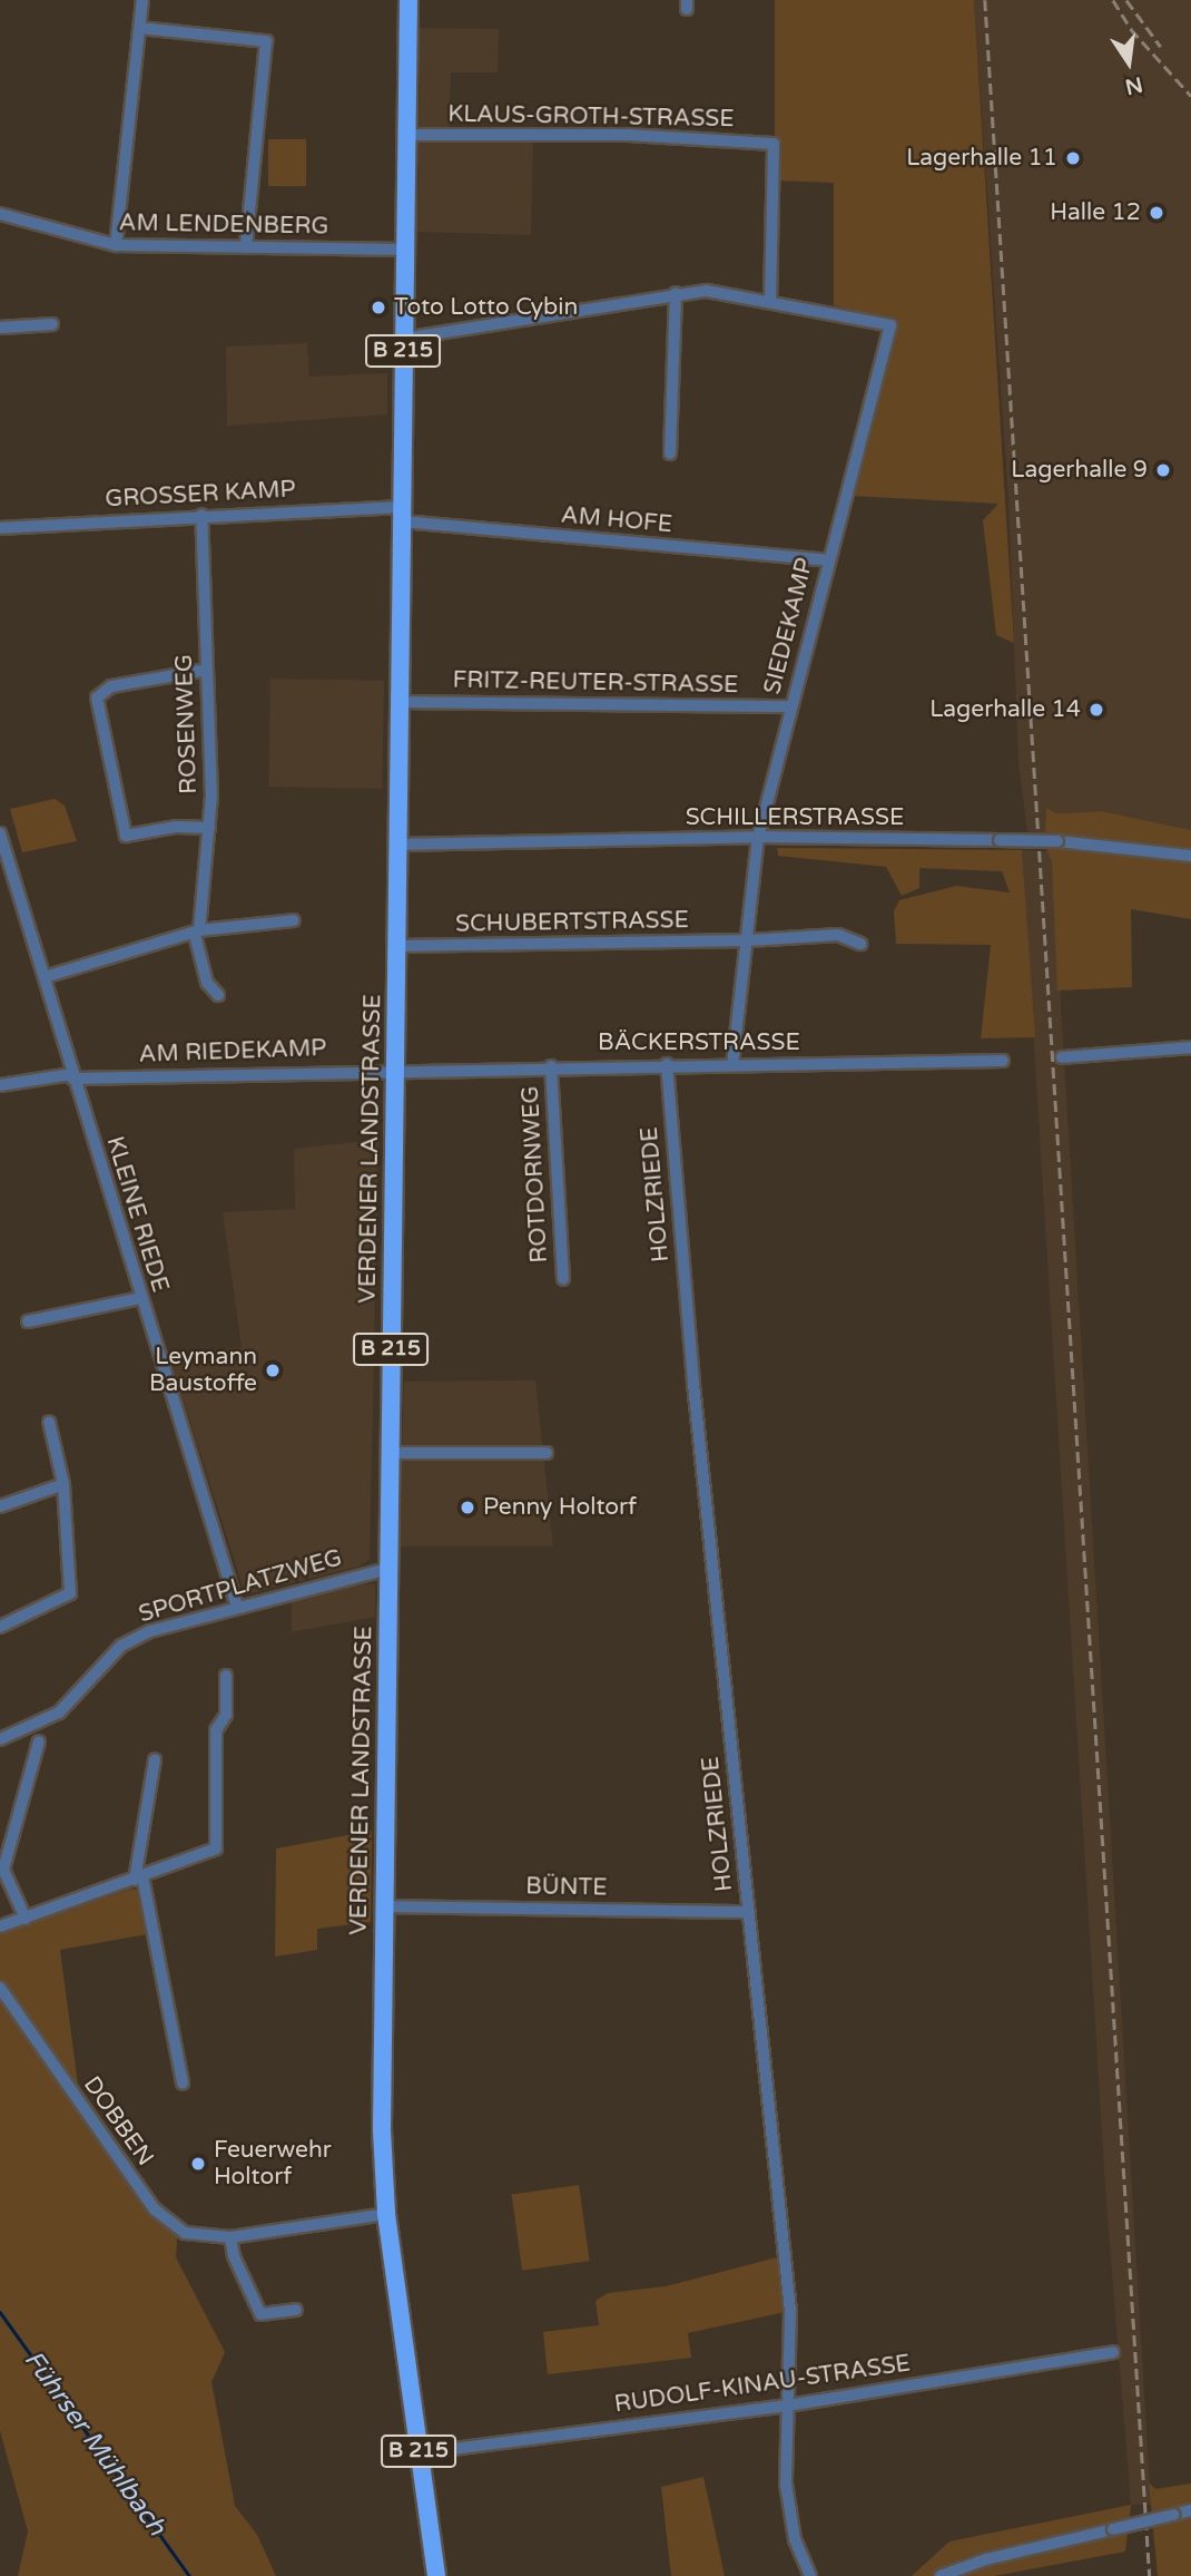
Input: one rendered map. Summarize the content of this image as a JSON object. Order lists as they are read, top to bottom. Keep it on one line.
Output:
{"streets":{"main road":["B 215","VERDENER LANDSTRASSE"],"street":["KLAUS-GROTH-STRASSE","AM LENDENBERG","GROSSER KAMP","AM HOFE","SIEDEKAMP","FRITZ-REUTER-STRASSE","ROSENWEG","SCHILLERSTRASSE","SCHUBERTSTRASSE","BÄCKERSTRASSE","AM RIEDEKAMP","ROTDORNWEG","HOLZRIEDE","KLEINE RIEDE","SPORTPLATZWEG","BÜNTE","DOBBEN","RUDOLF-KINAU-STRASSE"]},"crossings":[["KLAUS-GROTH-STRASSE","SIEDEKAMP"],["KLAUS-GROTH-STRASSE","VERDENER LANDSTRASSE"],["AM LENDENBERG","VERDENER LANDSTRASSE"],["GROSSER KAMP","AM HOFE"],["GROSSER KAMP","ROSENWEG"],["GROSSER KAMP","VERDENER LANDSTRASSE"],["AM HOFE","SIEDEKAMP"],["AM HOFE","VERDENER LANDSTRASSE"],["SIEDEKAMP","FRITZ-REUTER-STRASSE"],["SIEDEKAMP","SCHILLERSTRASSE"],["SIEDEKAMP","SCHUBERTSTRASSE"],["SIEDEKAMP","BÄCKERSTRASSE"],["FRITZ-REUTER-STRASSE","VERDENER LANDSTRASSE"],["SCHILLERSTRASSE","VERDENER LANDSTRASSE"],["SCHUBERTSTRASSE","VERDENER LANDSTRASSE"],["BÄCKERSTRASSE","AM RIEDEKAMP"],["BÄCKERSTRASSE","VERDENER LANDSTRASSE"],["BÄCKERSTRASSE","ROTDORNWEG"],["BÄCKERSTRASSE","HOLZRIEDE"],["AM RIEDEKAMP","VERDENER LANDSTRASSE"],["AM RIEDEKAMP","KLEINE RIEDE"],["VERDENER LANDSTRASSE","SPORTPLATZWEG"],["VERDENER LANDSTRASSE","BÜNTE"],["VERDENER LANDSTRASSE","DOBBEN"],["VERDENER LANDSTRASSE","RUDOLF-KINAU-STRASSE"],["HOLZRIEDE","BÜNTE"],["HOLZRIEDE","RUDOLF-KINAU-STRASSE"],["KLEINE RIEDE","SPORTPLATZWEG"]],"water":["Führser Mühlbach"],"places":["Lagerhalle 11","Halle 12","Toto Lotto Cybin","Lagerhalle 9","Lagerhalle 14","Leymann Baustoffe","Penny Holtorf","Feuerwehr Holtorf"],"north":"bottom"}
